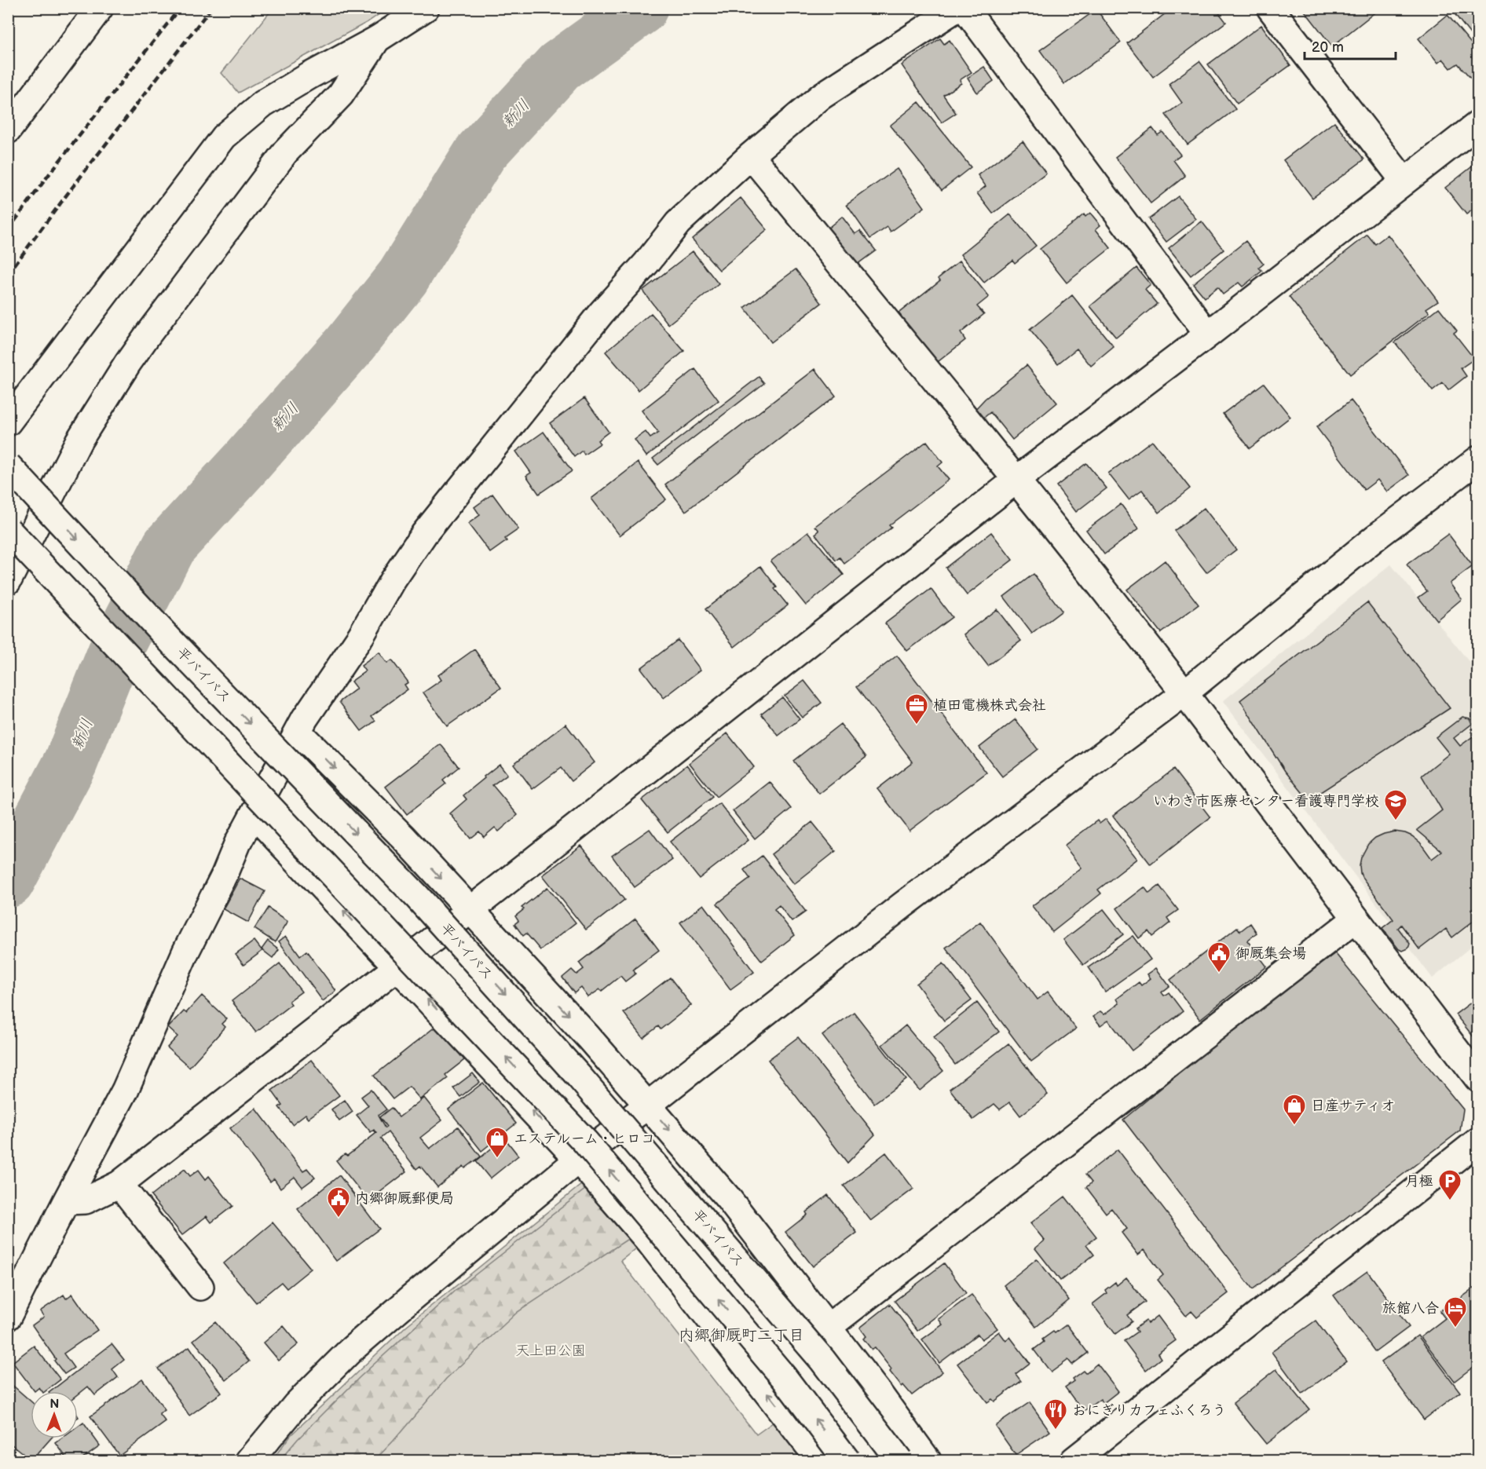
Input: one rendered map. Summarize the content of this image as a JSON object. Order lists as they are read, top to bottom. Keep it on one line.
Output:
{"streets":{"main road":["平バイパス"]},"districts":["内郷御厩町二丁目"],"water":["新川"],"parks":["天上田公園"],"places":{"office":["植田電機株式会社"],"school or university":["いわき市医療センター看護専門学校"],"public building":["御厩集会場","内郷御厩郵便局"],"shop":["日産サティオ","エステルーム・ヒロコ"],"parking":["月極"],"hotel":["旅館八合"],"restaurant":["おにぎりカフェふくろう"]},"scale_bar":"20 m","north":"top"}
